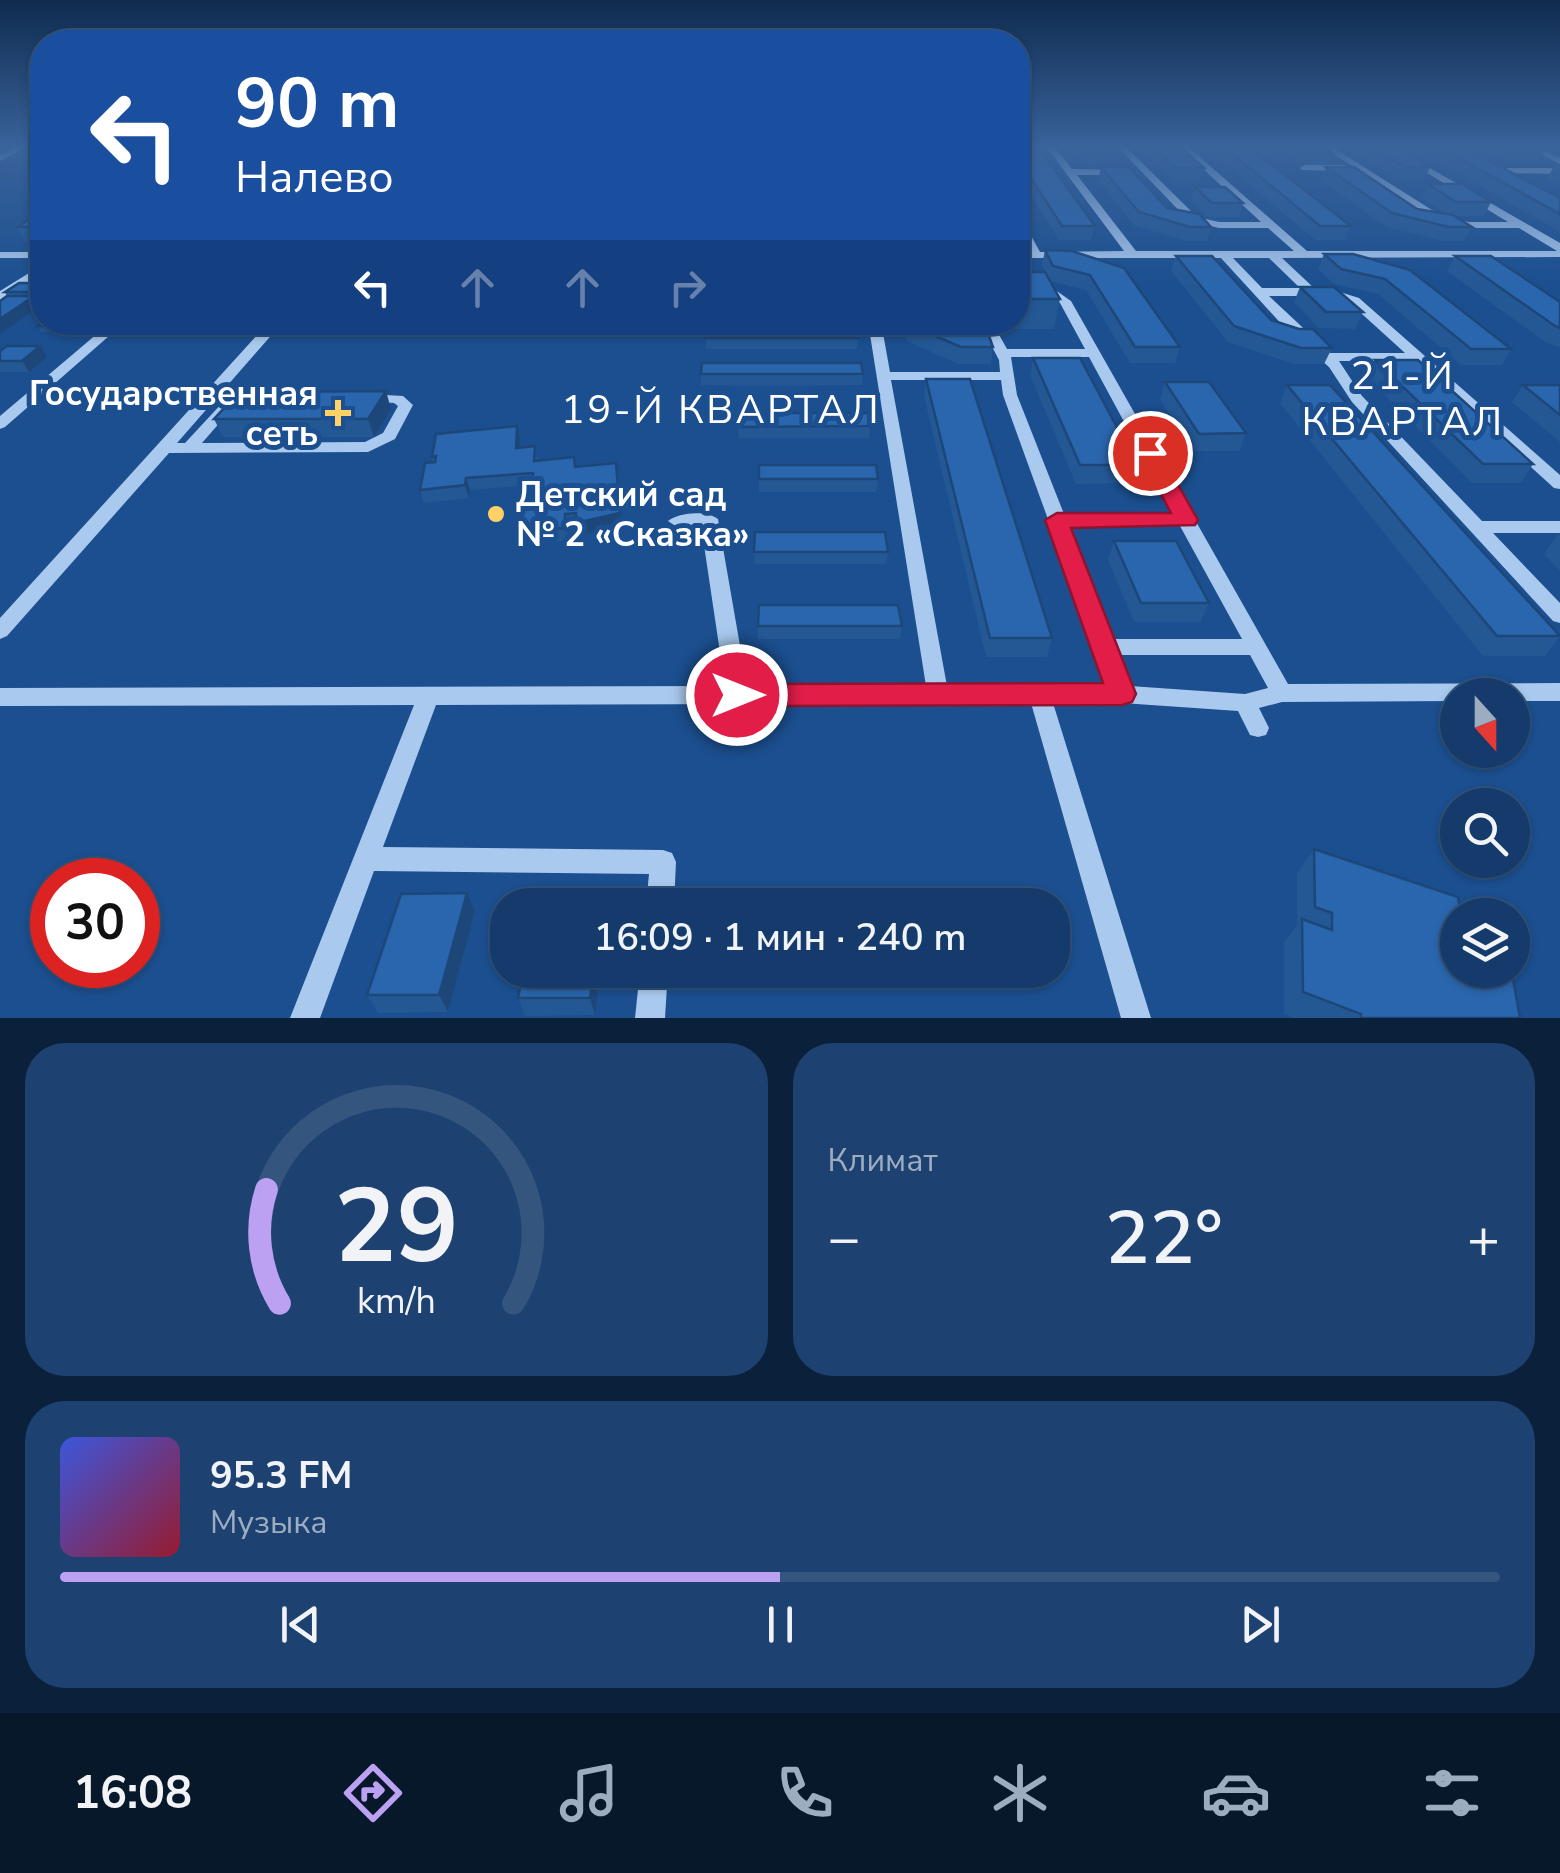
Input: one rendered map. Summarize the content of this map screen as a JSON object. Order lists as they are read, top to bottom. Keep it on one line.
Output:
{"districts":["21-Й КВАРТАЛ","19-Й КВАРТАЛ"],"places":{"health":["Государственная сеть"],"other":["Детский сад № 2 «Сказка»"]},"north":"bottom","page":{"turn":["90 m","Налево"],"limit":"30","trip":"16:09 · 1 мин · 240 m","tile":"Климат","heat":["−","22°","+"],"song":["95.3 FM","Музыка"],"tabs":"16:08","gauge":["29","km/h"]}}
